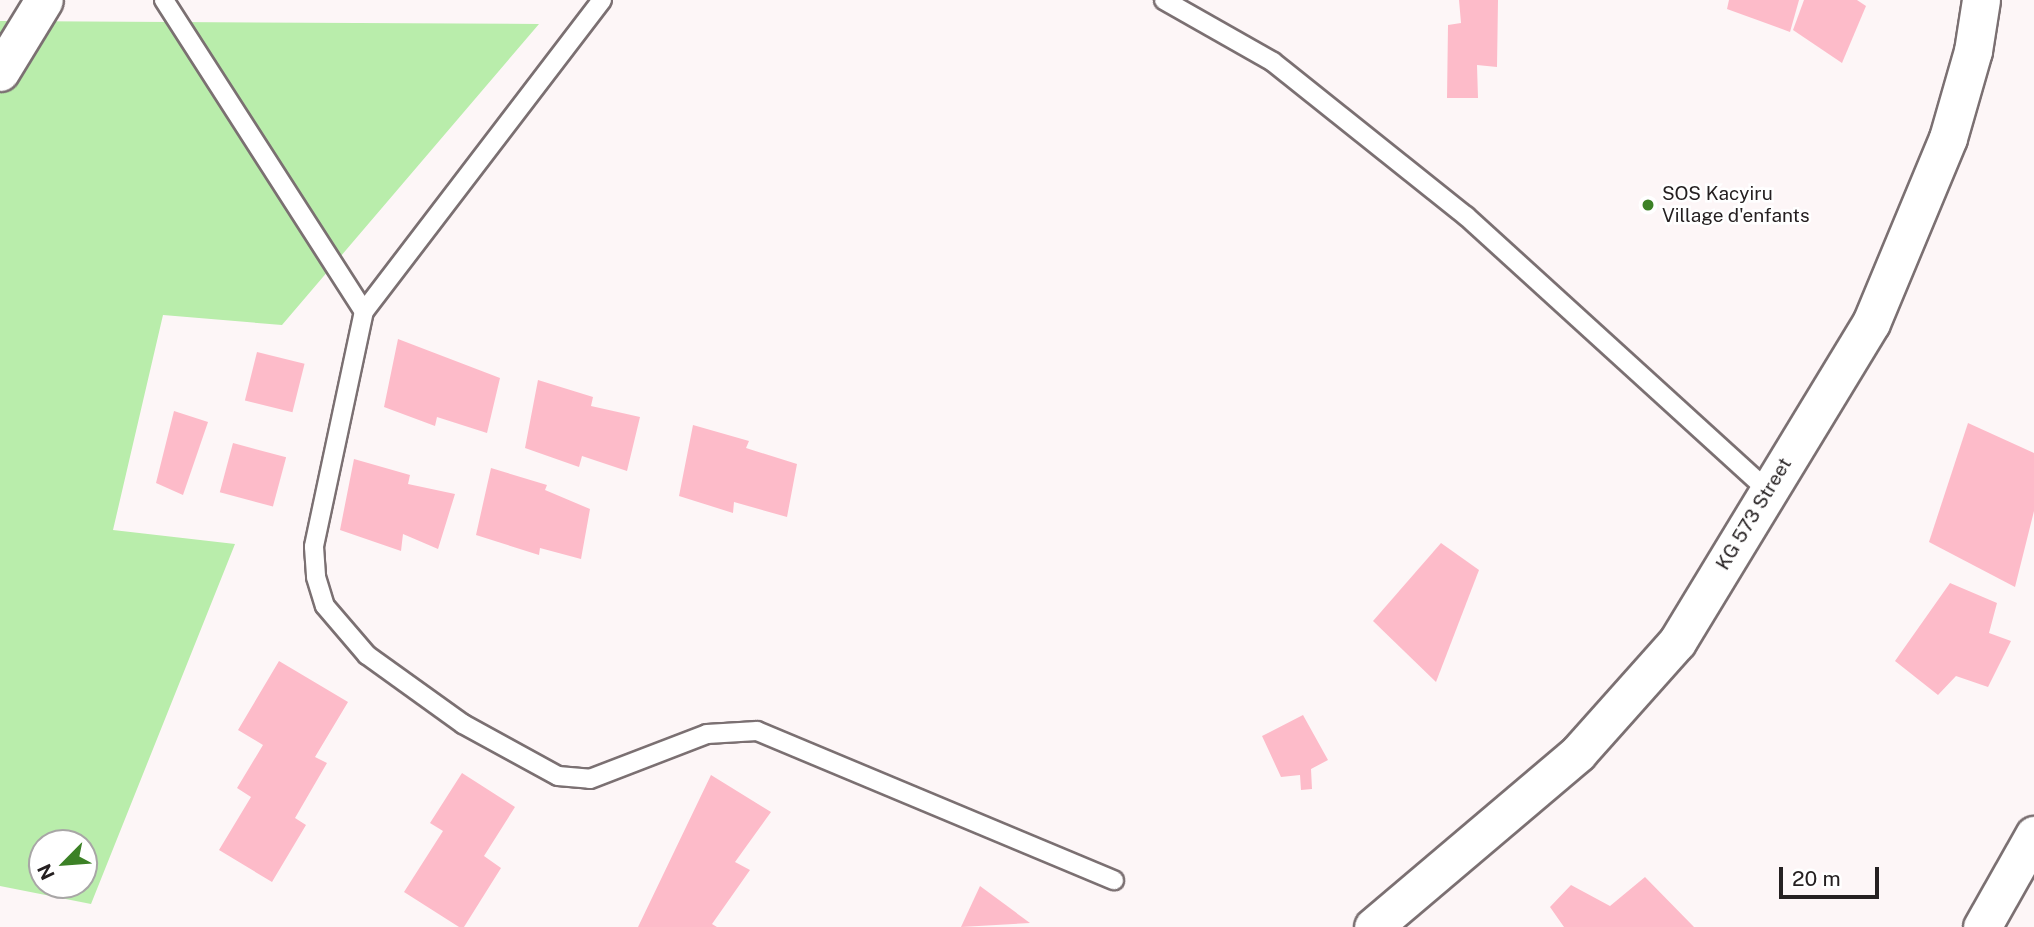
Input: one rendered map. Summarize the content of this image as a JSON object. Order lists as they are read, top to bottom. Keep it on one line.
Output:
{"streets":{"street":["KG 573 Street"]},"places":["SOS Kacyiru Village d'enfants"],"scale_bar":"20 m","north":"bottom left"}
